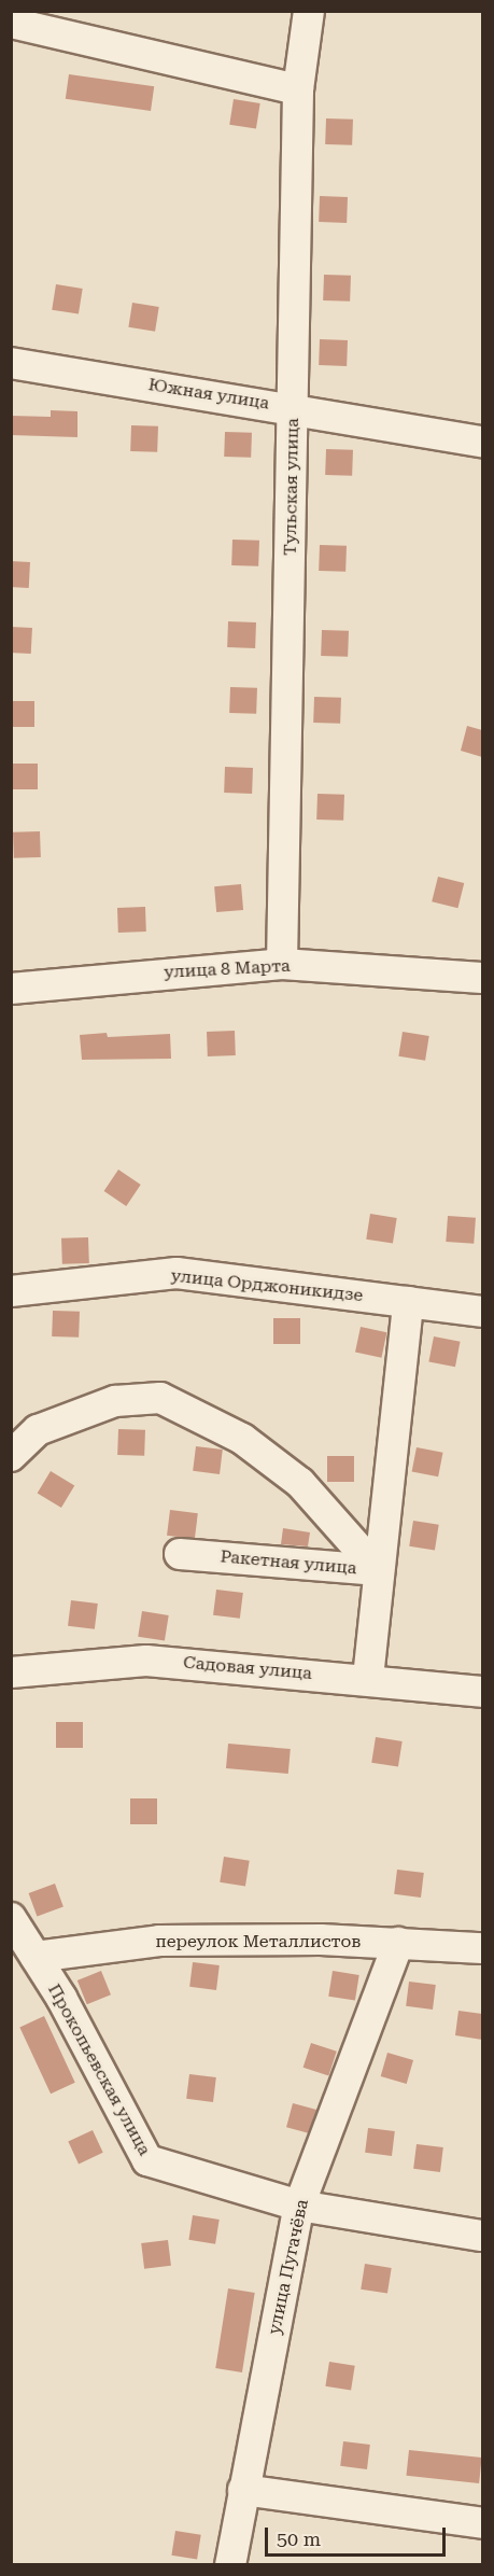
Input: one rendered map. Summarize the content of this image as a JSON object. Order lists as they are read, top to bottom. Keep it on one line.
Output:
{"streets":{"street":["Южная улица","Тульская улица","улица 8 Марта","улица Орджоникидзе","Ракетная улица","Садовая улица","переулок Металлистов","Прокопьевская улица","улица Пугачёва"]},"crossings":[["Южная улица","Тульская улица"],["Тульская улица","улица 8 Марта"],["переулок Металлистов","Прокопьевская улица"],["переулок Металлистов","улица Пугачёва"],["Прокопьевская улица","улица Пугачёва"]],"scale_bar":"50 m"}
